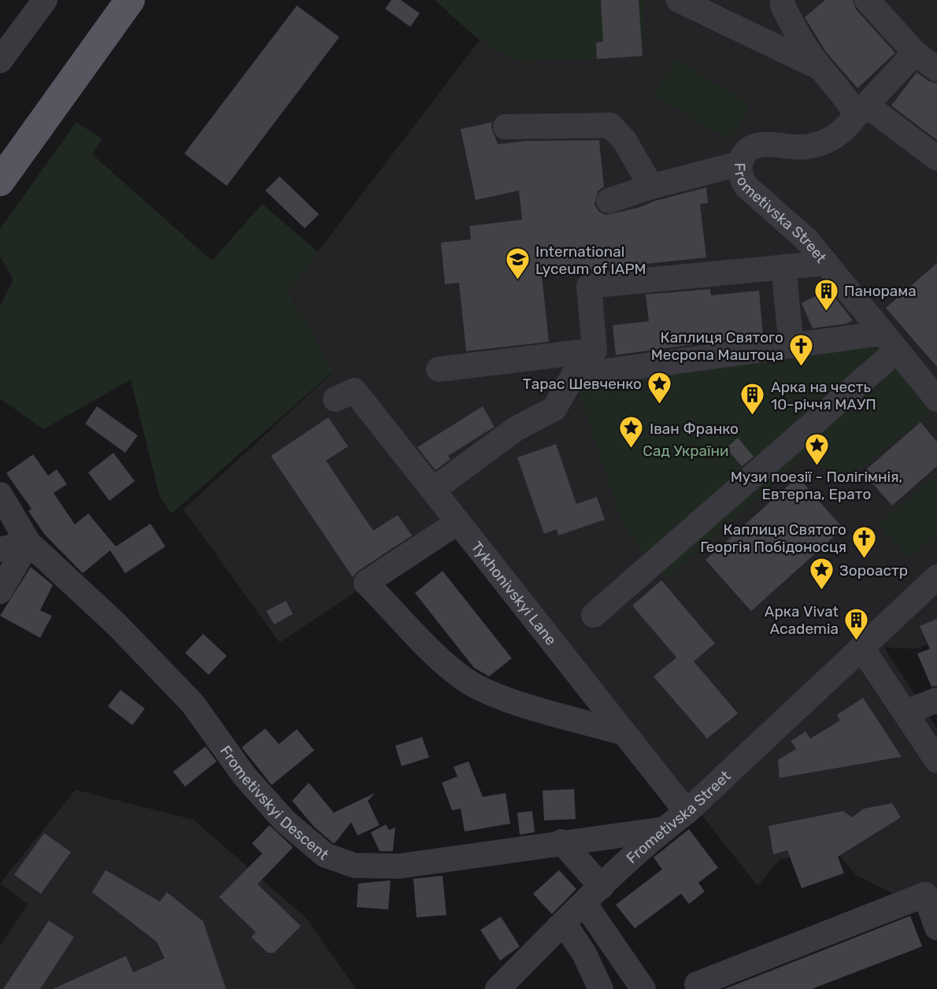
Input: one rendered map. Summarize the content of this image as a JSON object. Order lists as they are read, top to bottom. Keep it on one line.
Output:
{"streets":{"street":["Frometivska Street","Tykhonivskyi Lane","Frometivskyi Descent"]},"crossings":[["Frometivska Street","Tykhonivskyi Lane"],["Frometivska Street","Frometivskyi Descent"]],"parks":["Сад України"],"places":{"school or university":["International Lyceum of IAPM"],"building":["Панорама","Арка на честь 10-річчя МАУП","Арка Vivat Academia"],"church":["Каплиця Святого Месропа Маштоца","Каплиця Святого Георгія Побідоносця"],"place":["Тарас Шевченко","Іван Франко","Музи поезії - Полігімнія, Евтерпа, Ерато","Зороастр"]}}
